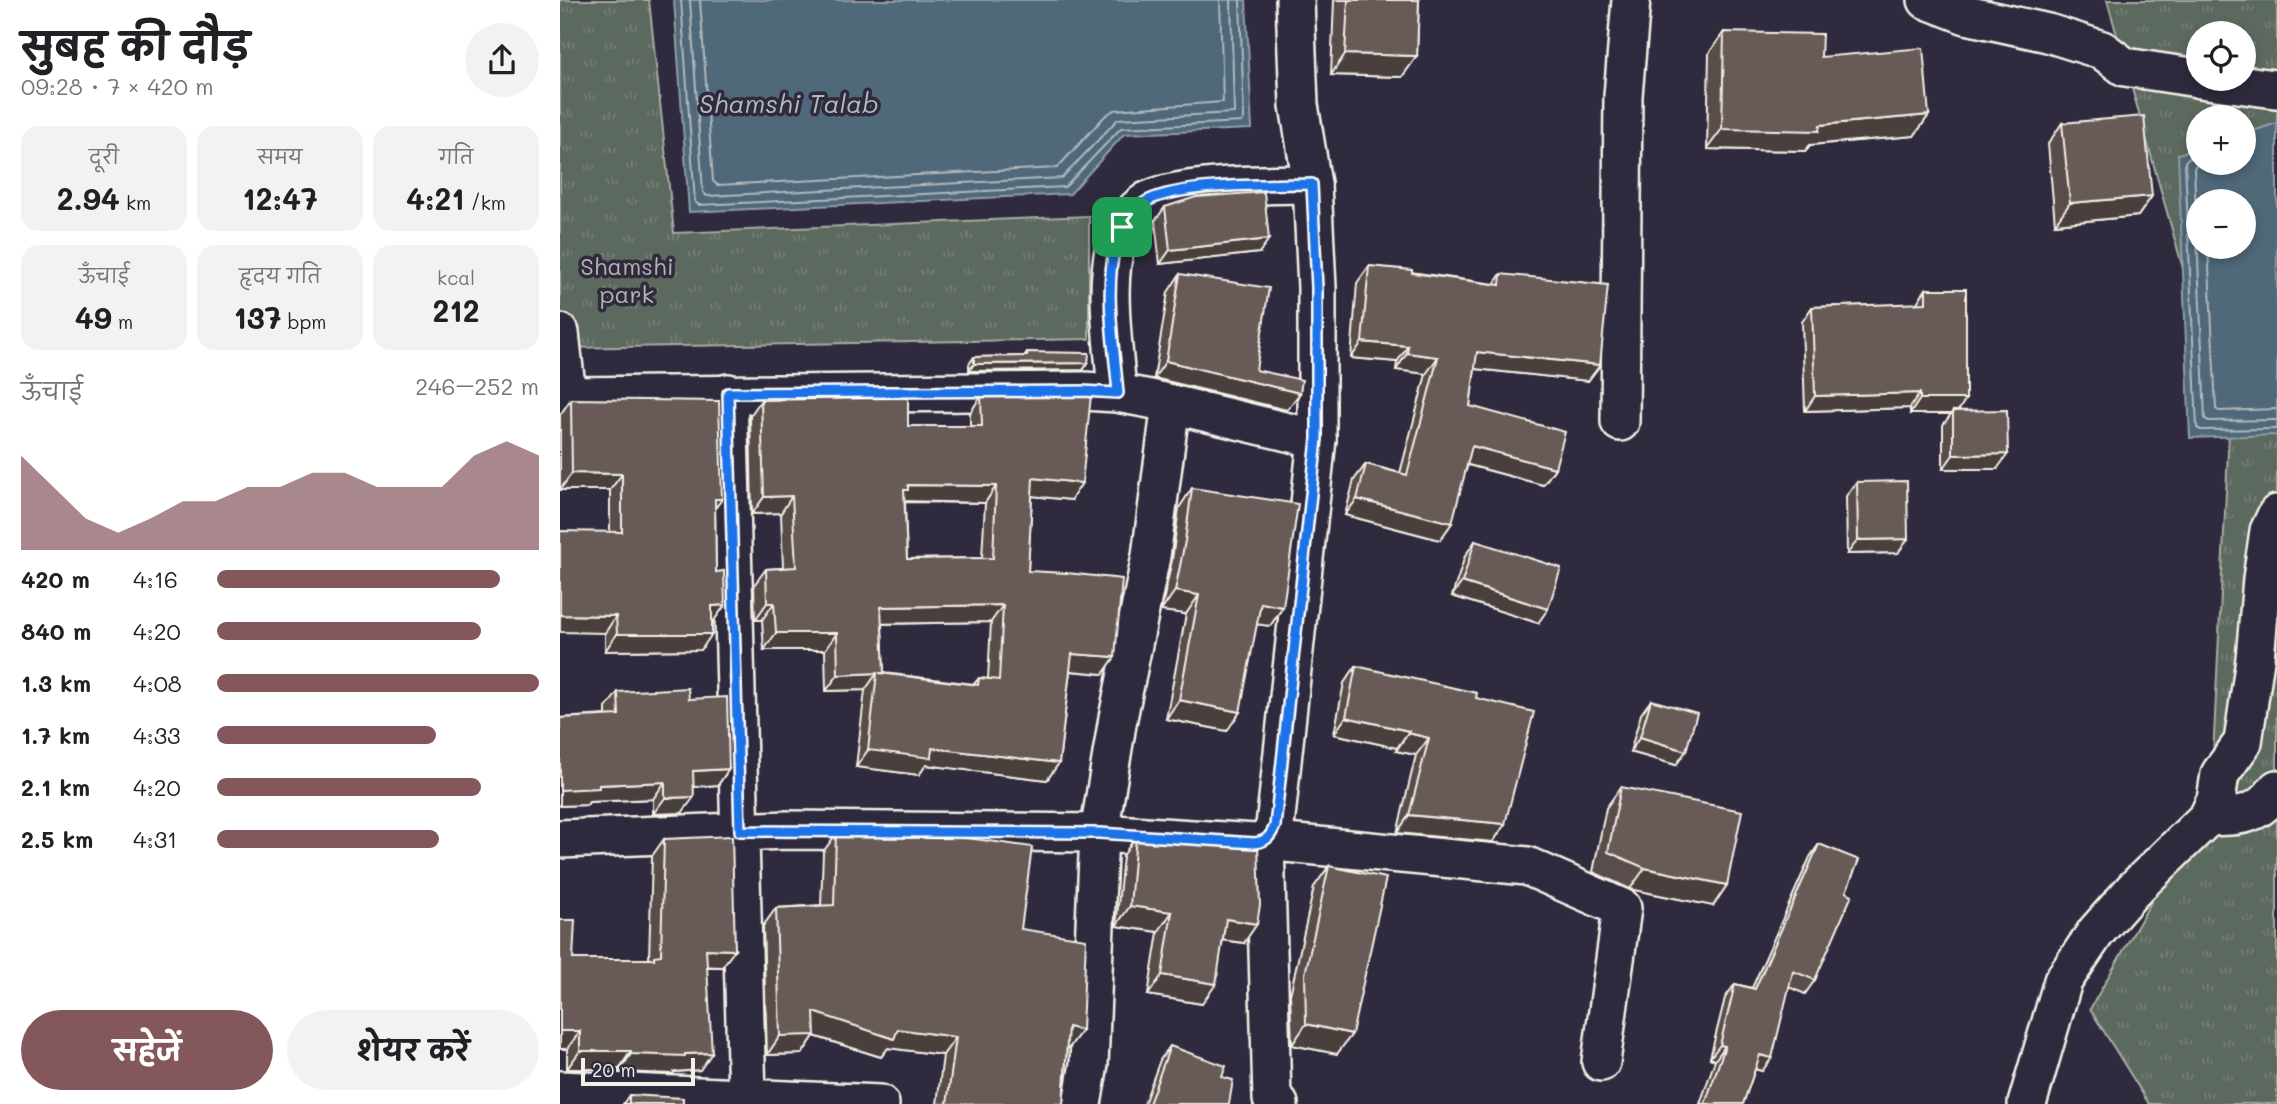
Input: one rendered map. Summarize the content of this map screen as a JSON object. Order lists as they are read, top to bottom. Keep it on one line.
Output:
{"water":["Shamshi Talab"],"parks":["Shamshi park"],"scale_bar":"20 m","page":{"heading":["सुबह की दौड़","09:28 · 7 × 420 m"],"map_buttons":["+","−"],"stats":[["दूरी","2.94 km"],["समय","12:47"],["गति","4:21 /km"],["ऊँचाई","49 m"],["हृदय गति","137 bpm"],["kcal","212"]],"chart":["ऊँचाई","246–252 m"],"list":[{"name":"420 m","note":"4:16"},{"name":"840 m","note":"4:20"},{"name":"1.3 km","note":"4:08"},{"name":"1.7 km","note":"4:33"},{"name":"2.1 km","note":"4:20"},{"name":"2.5 km","note":"4:31"}],"buttons":["सहेजें","शेयर करें"],"scale":"20 m"}}
